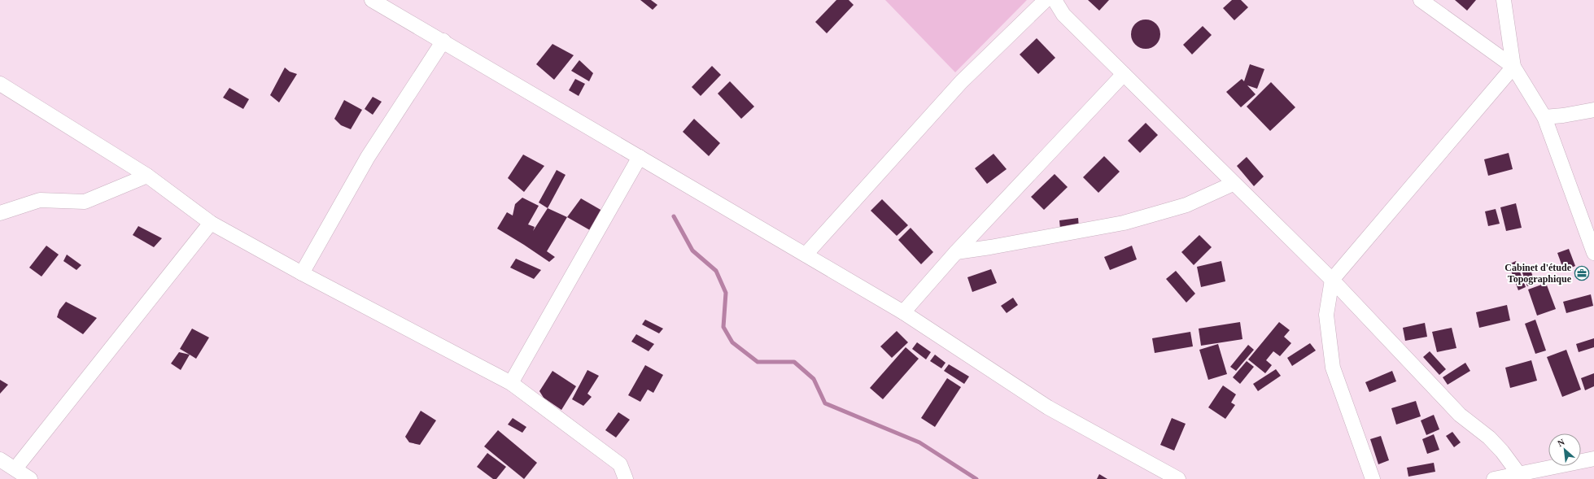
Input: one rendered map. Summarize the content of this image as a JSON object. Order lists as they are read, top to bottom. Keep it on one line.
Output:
{"places":{"office":["Cabinet d'étude Topographique"]},"north":"top left"}
